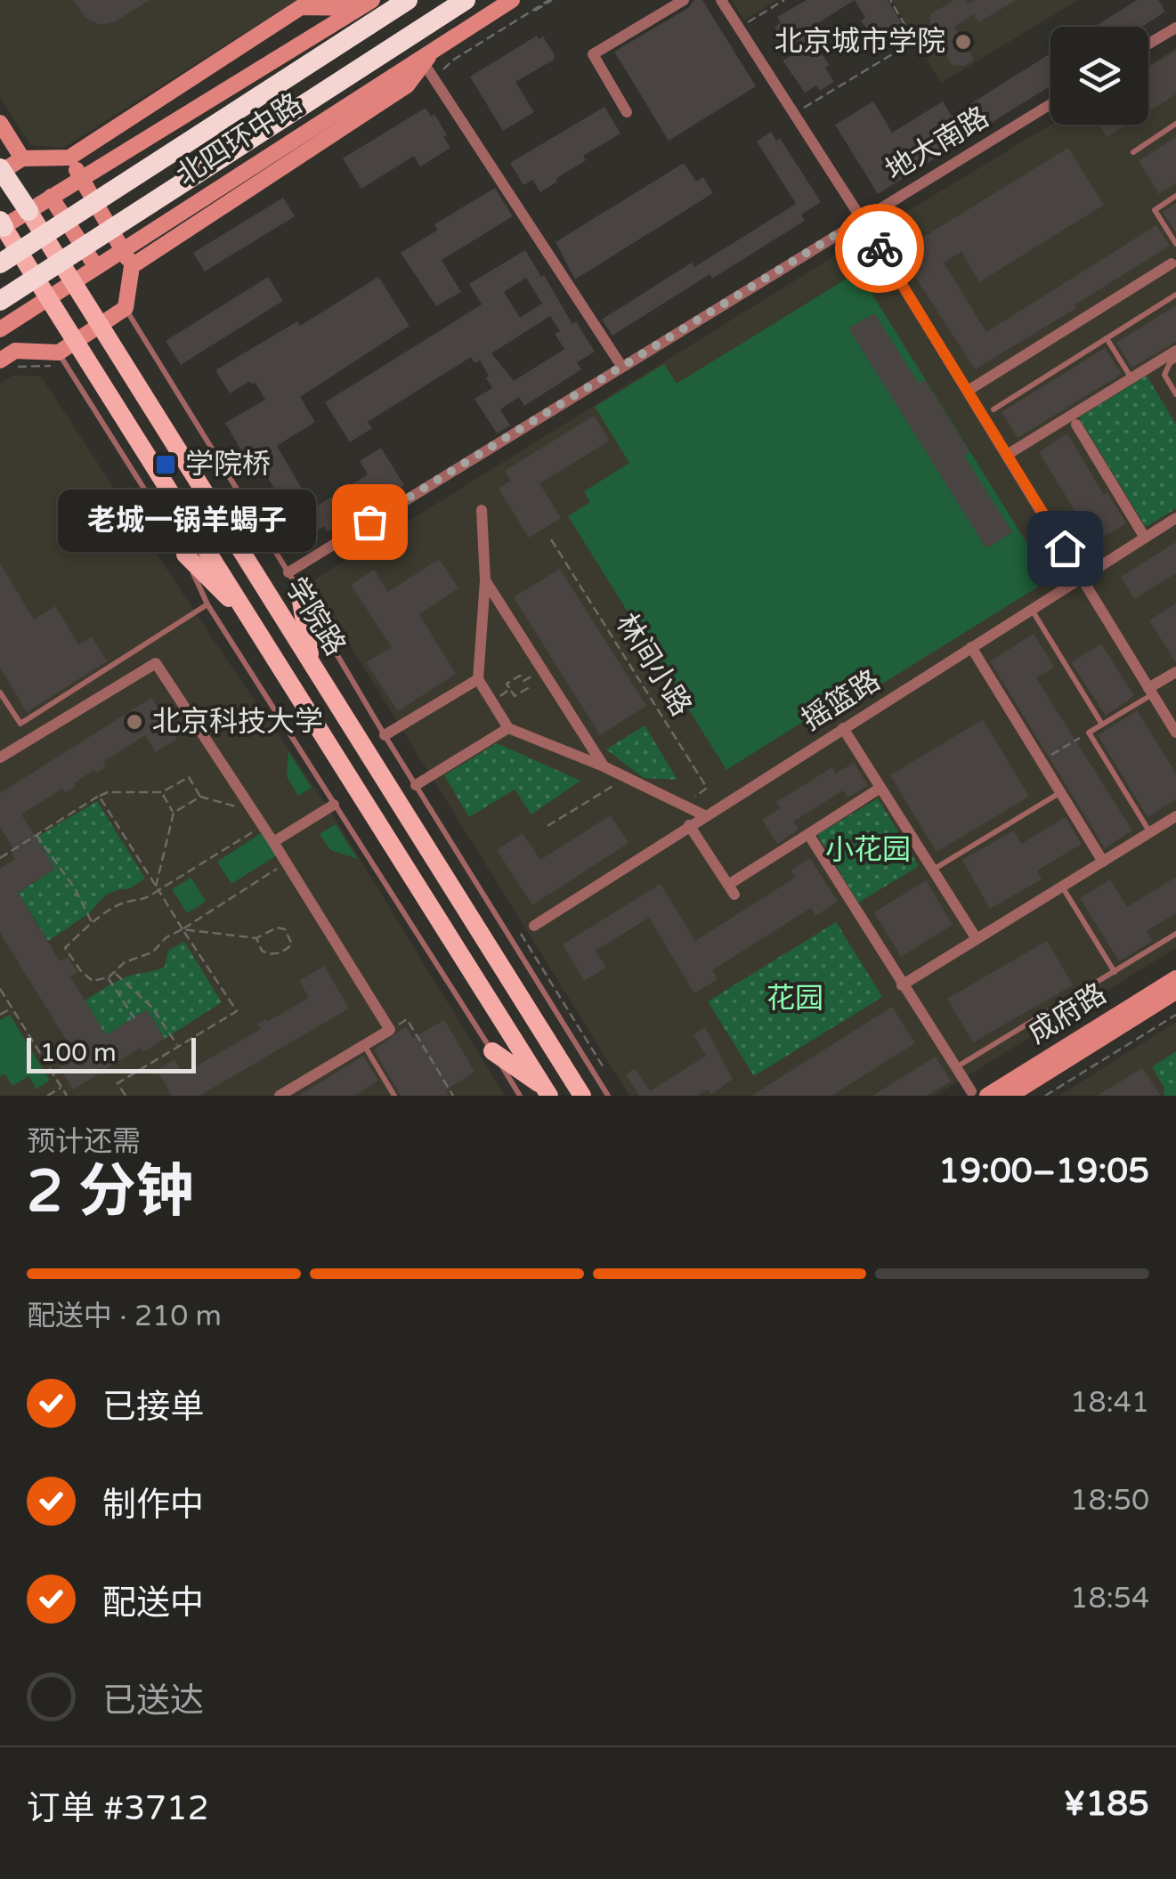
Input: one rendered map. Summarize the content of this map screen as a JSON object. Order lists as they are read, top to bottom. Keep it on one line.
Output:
{"streets":{"highway":["北四环中路","学院路"],"street":["地大南路","摇篮路","成府路"],"path":["林间小路"]},"crossings":[["北四环中路","学院路"],["地大南路","学院路"]],"parks":["小花园","花园"],"places":{"other":["北京城市学院","老城一锅羊蝎子","北京科技大学"],"transit":["学院桥"]},"scale_bar":"100 m","page":{"bubble":"老城一锅羊蝎子","scale":"100 m","heading":["2 分钟","预计还需","19:00–19:05"],"panel":["订单 #3712","¥185"],"bar":"配送中 · 210 m","list":[["已接单","18:41"],["制作中","18:50"],["配送中","18:54"],"已送达"]}}
